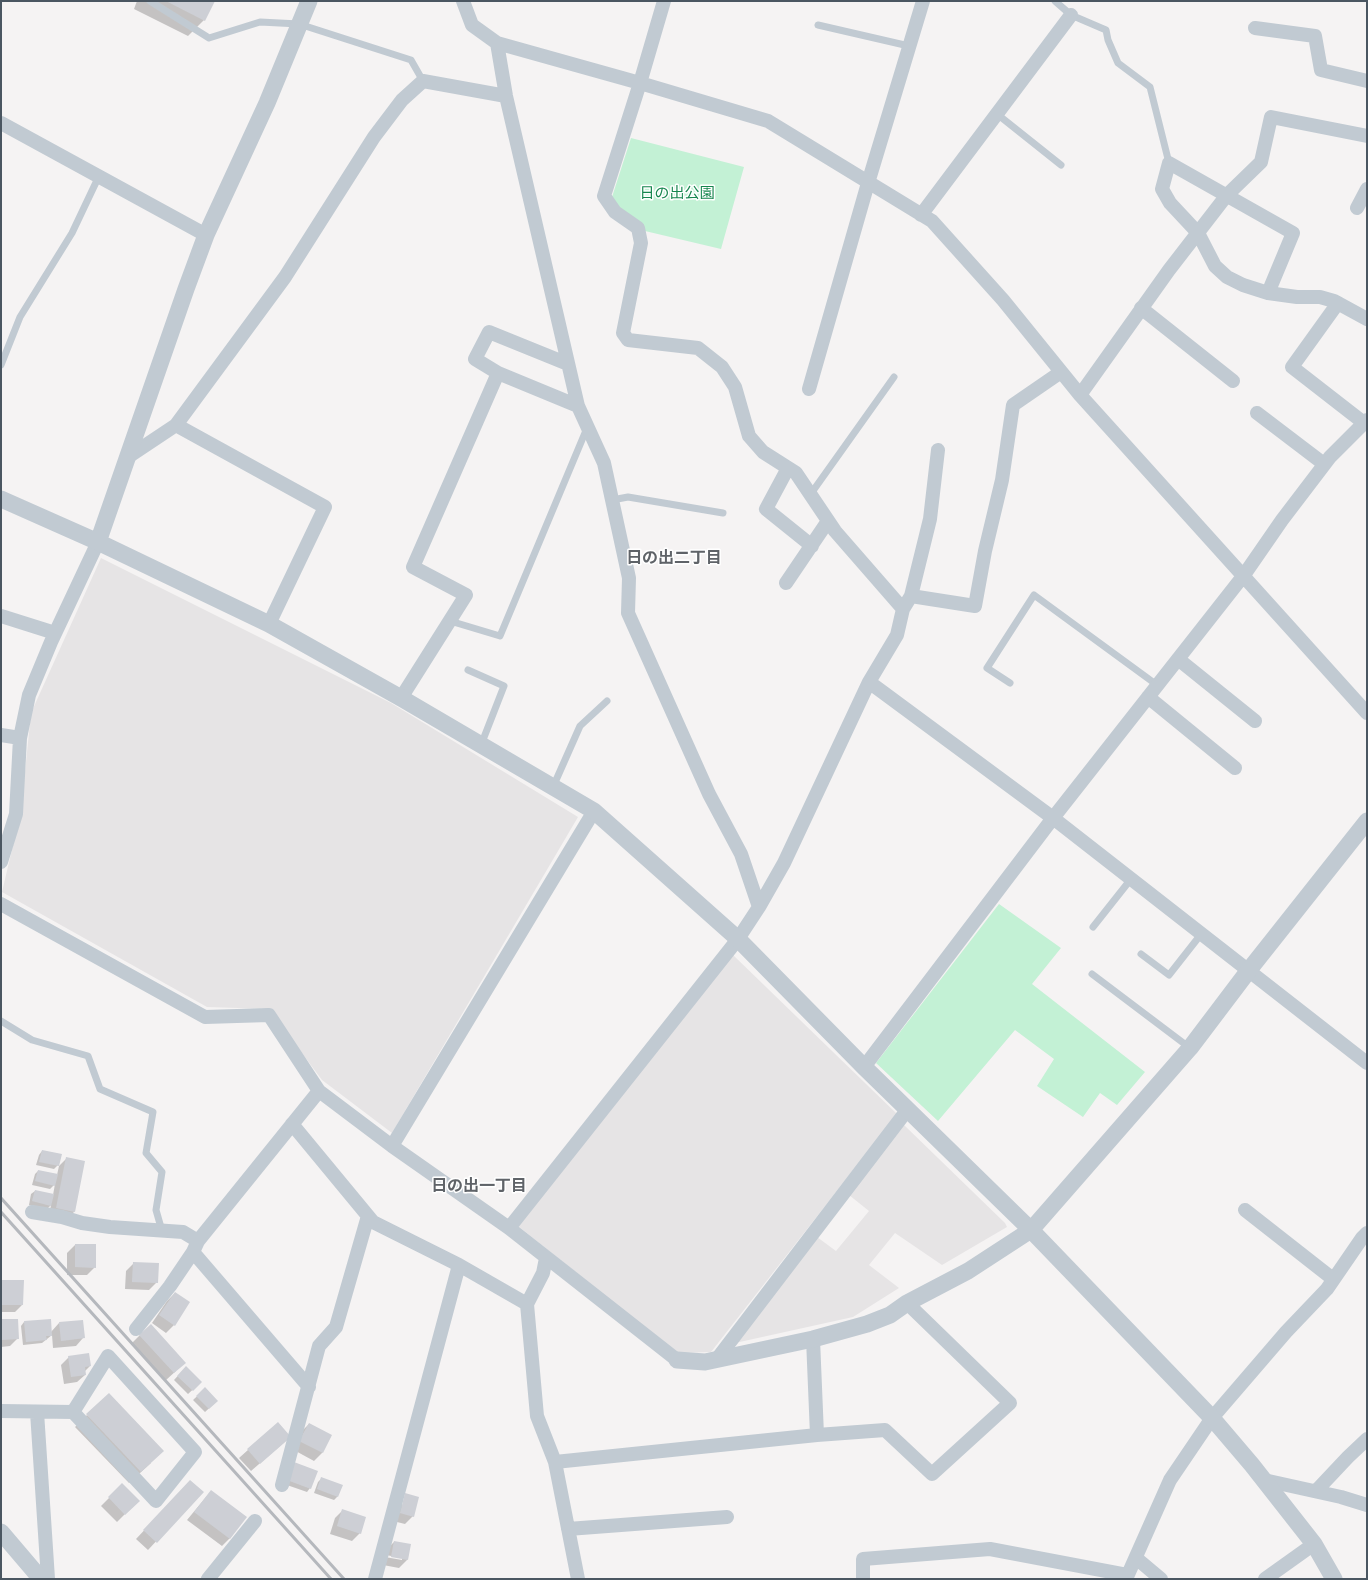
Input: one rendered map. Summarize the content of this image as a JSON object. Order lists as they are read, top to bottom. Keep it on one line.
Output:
{"districts":["日の出二丁目","日の出一丁目"],"parks":["日の出公園"]}
